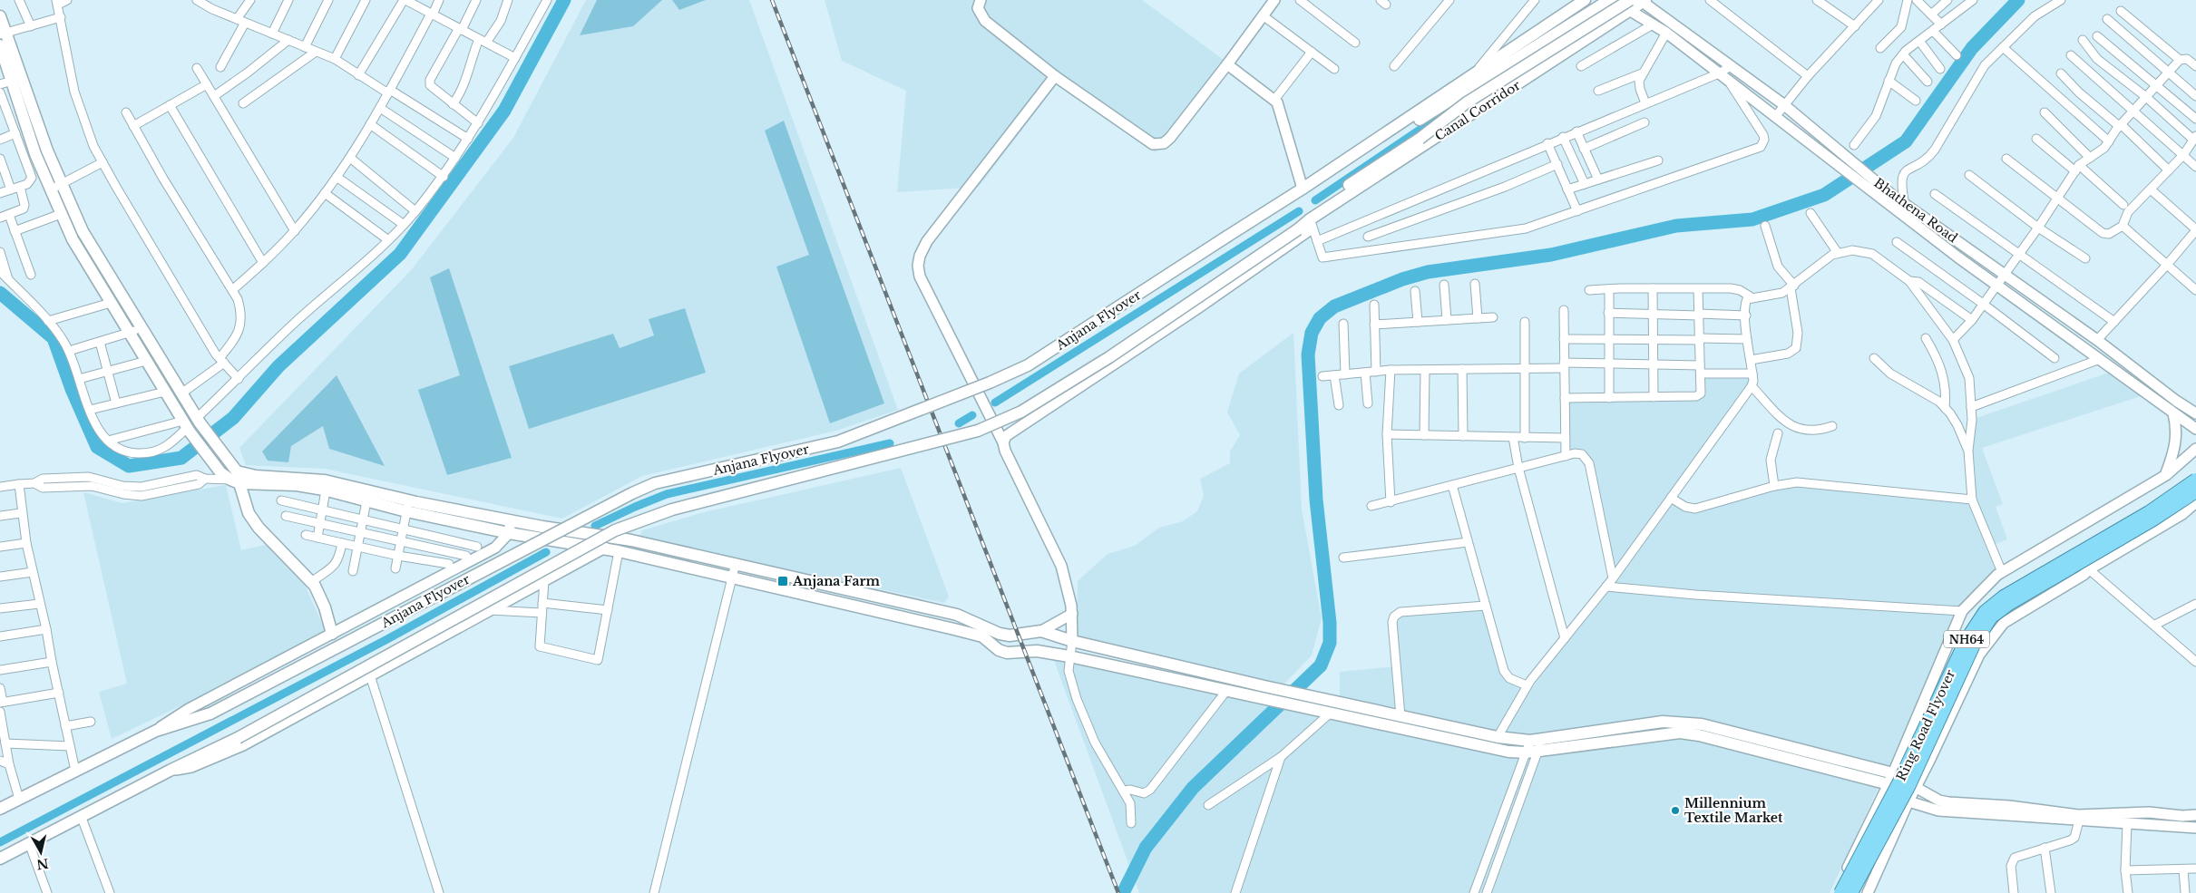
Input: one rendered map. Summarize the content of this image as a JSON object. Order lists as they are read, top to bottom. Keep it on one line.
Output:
{"streets":{"highway":["NH64","Ring Road Flyover"],"main road":["Canal Corridor","Anjana Flyover"],"street":["Bhathena Road"]},"crossings":[["Canal Corridor","Bhathena Road"],["Canal Corridor","Anjana Flyover"]],"places":{"transit":["Anjana Farm"],"other":["Millennium Textile Market"]},"north":"bottom"}
